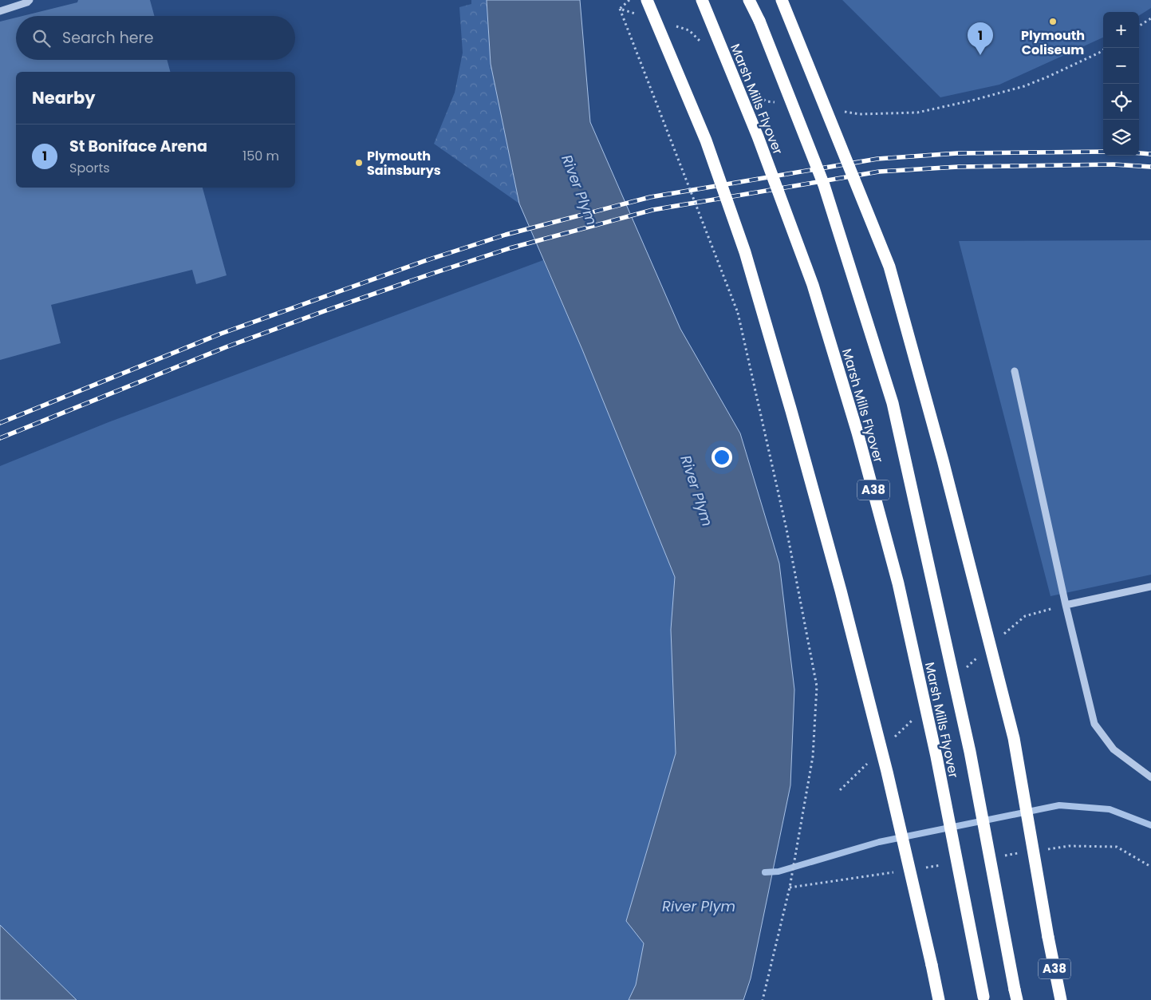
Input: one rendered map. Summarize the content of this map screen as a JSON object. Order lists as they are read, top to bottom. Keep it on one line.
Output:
{"streets":{"highway":["Marsh Mills Flyover","A38"]},"water":["River Plym"],"places":["Plymouth Coliseum","Plymouth Sainsburys"],"page":{"map_buttons":["+","−"],"search":"Search here","pins":"1","heading":"Nearby","list":[{"mark":"1","name":"St Boniface Arena","note":"Sports","value":"150 m"}]}}
